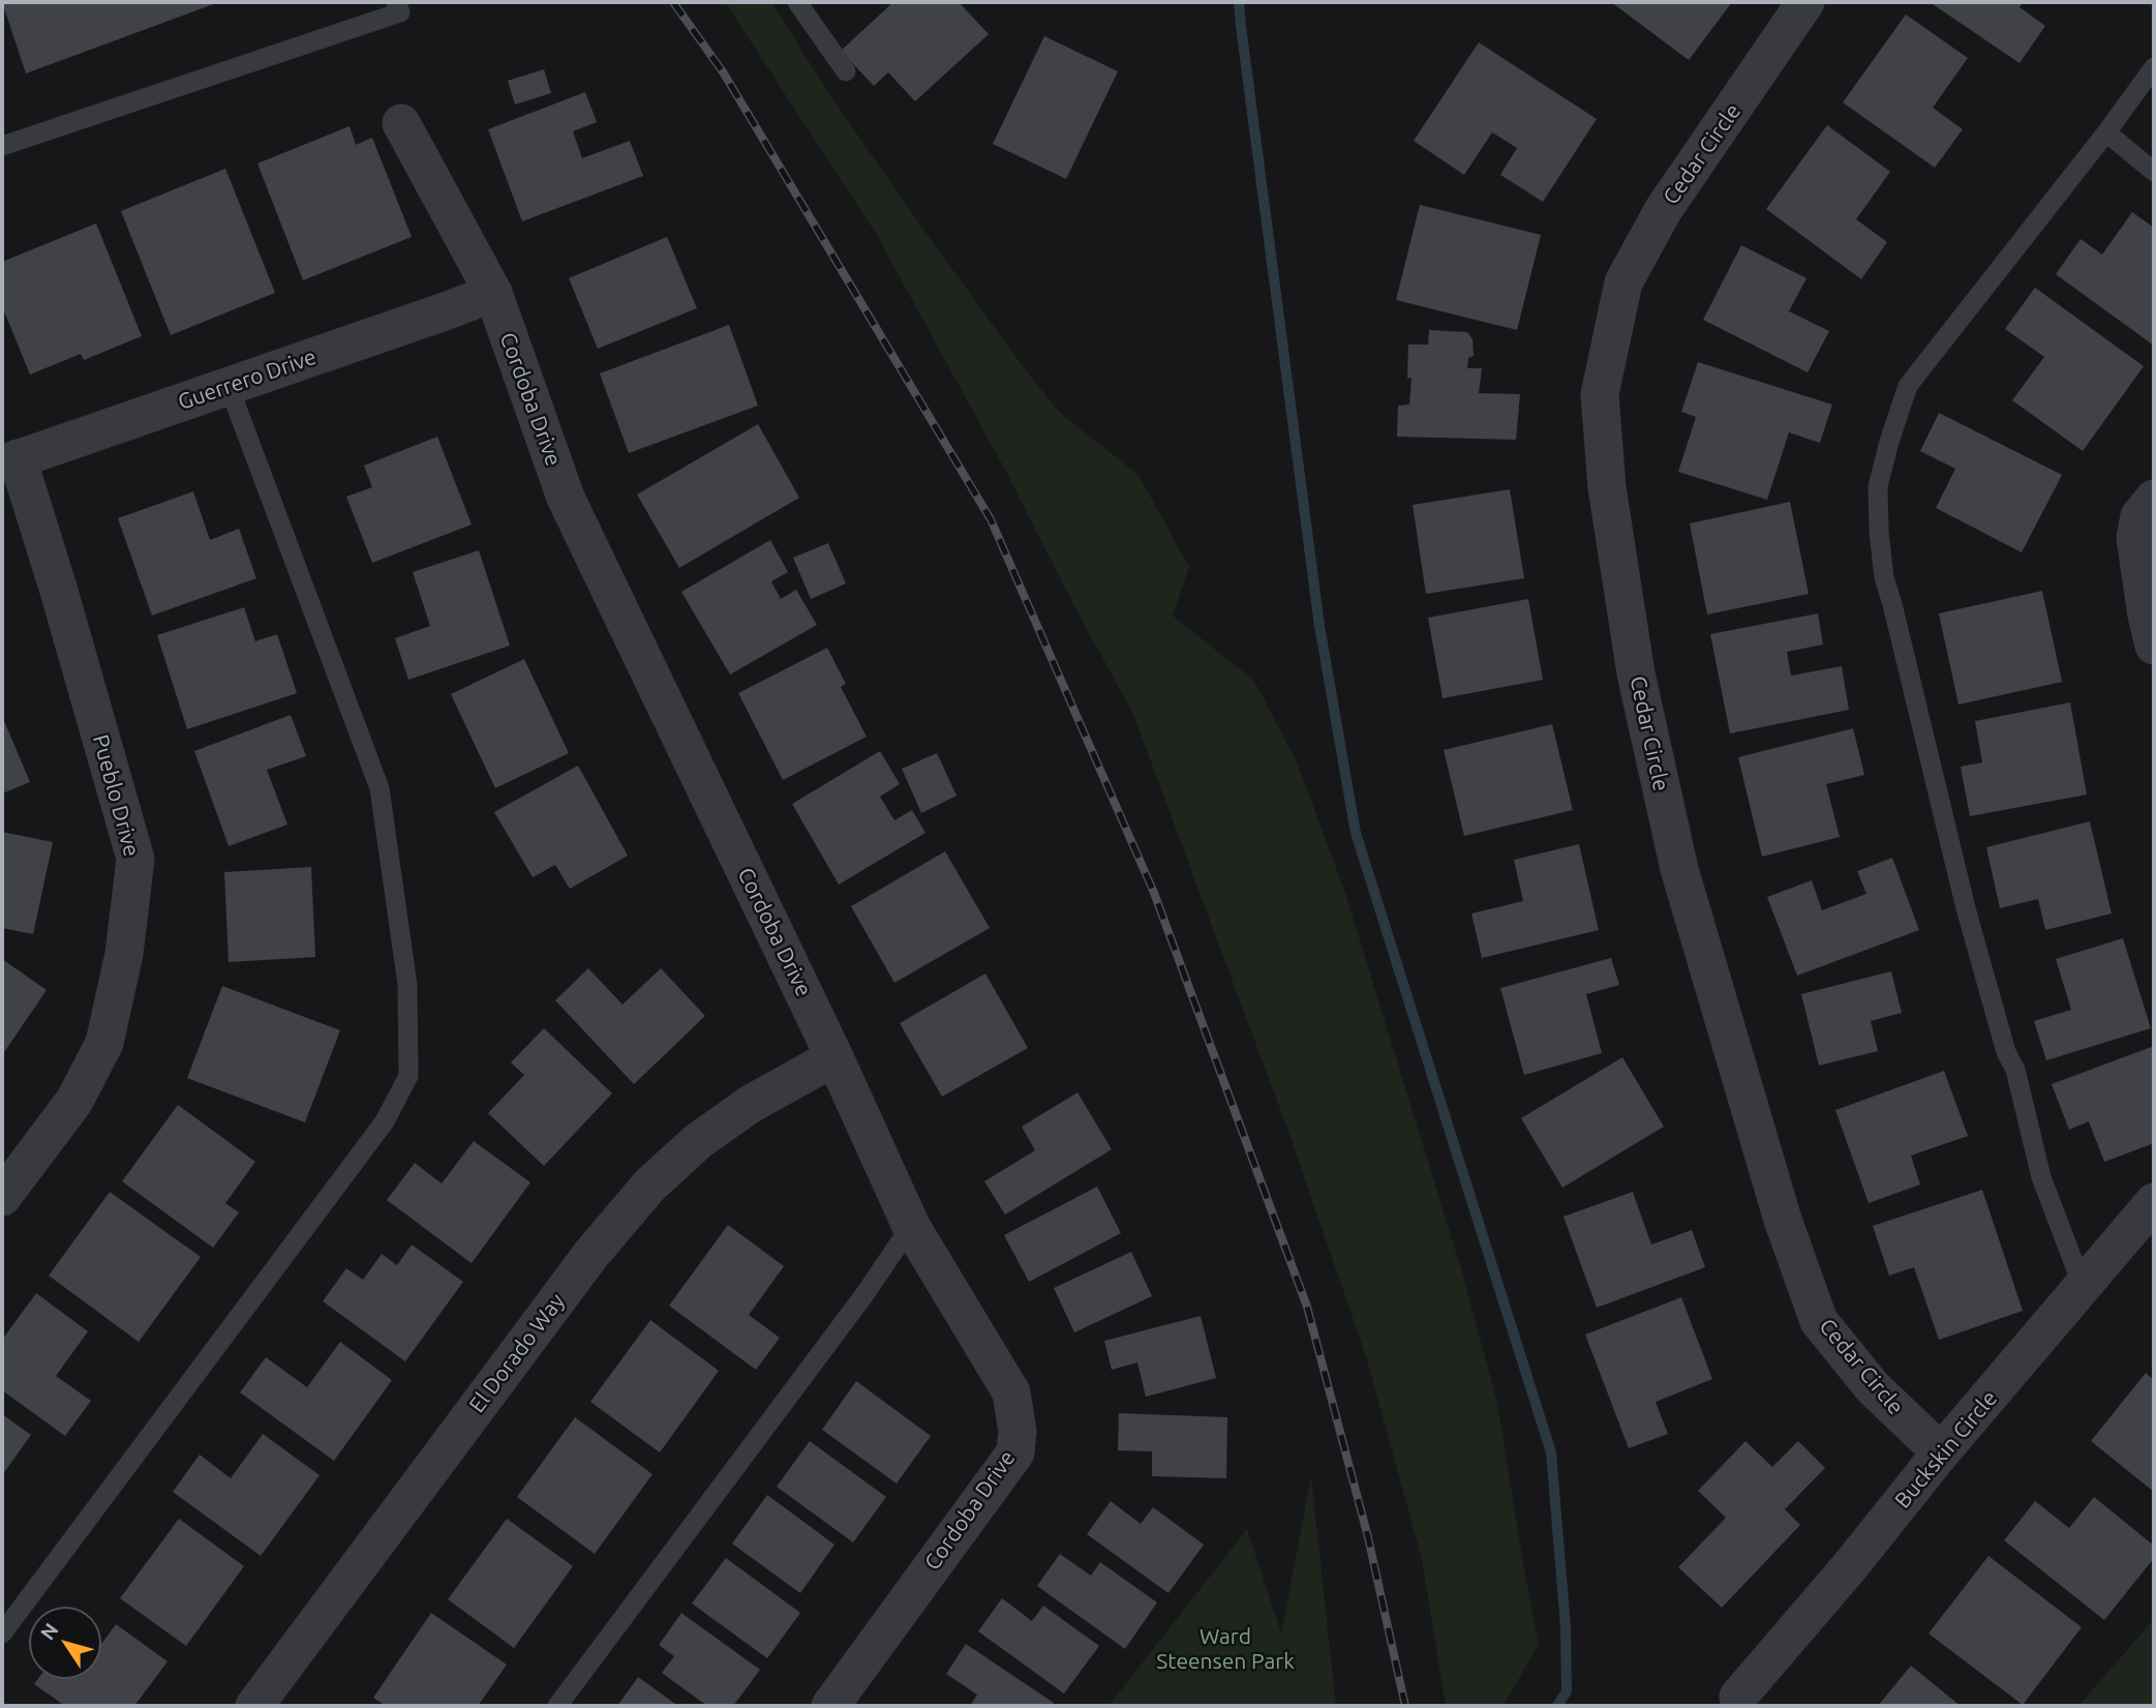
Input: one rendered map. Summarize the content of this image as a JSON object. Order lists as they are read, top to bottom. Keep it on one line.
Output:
{"streets":{"street":["Cedar Circle","Guerrero Drive","Cordoba Drive","Pueblo Drive","El Dorado Way","Buckskin Circle"]},"crossings":[["Cedar Circle","Buckskin Circle"],["Guerrero Drive","Cordoba Drive"],["Guerrero Drive","Pueblo Drive"],["Cordoba Drive","El Dorado Way"]],"parks":["Ward Steensen Park"],"north":"top left"}
